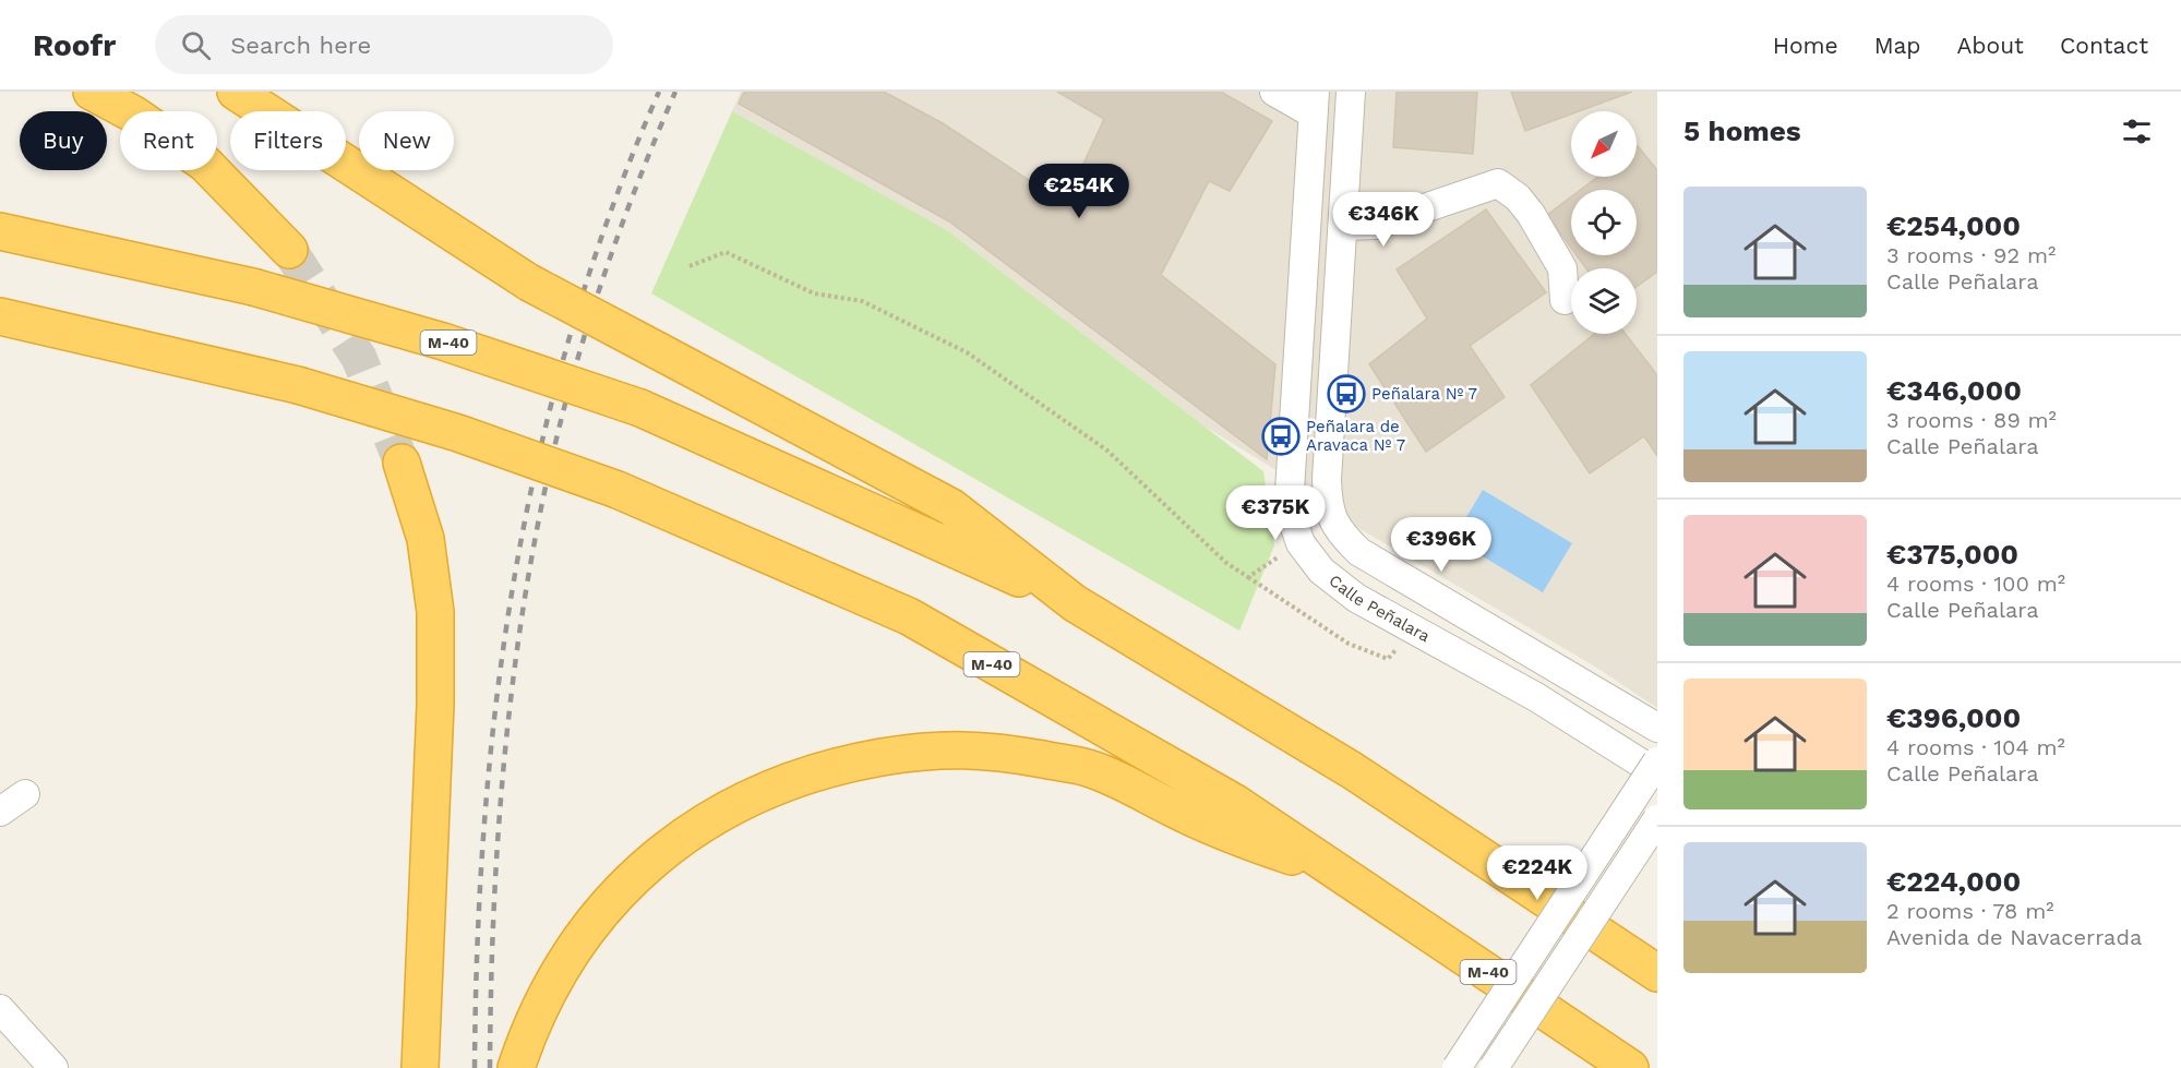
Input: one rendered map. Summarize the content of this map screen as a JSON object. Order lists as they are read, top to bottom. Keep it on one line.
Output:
{"streets":{"highway":["M-40"],"street":["Calle Peñalara"]},"places":{"bus stop":["Peñalara Nº 7","Peñalara de Aravaca Nº 7"]},"north":"bottom left","page":{"header":"Roofr","search":"Search here","nav":["Home","Map","About","Contact"],"heading":"5 homes","chip":["Buy","Rent","Filters","New"],"price":["€254K","€346K","€375K","€396K","€224K"],"list":[{"name":"€254,000","note":"3 rooms · 92 m² · Calle Peñalara"},{"name":"€346,000","note":"3 rooms · 89 m² · Calle Peñalara"},{"name":"€375,000","note":"4 rooms · 100 m² · Calle Peñalara"},{"name":"€396,000","note":"4 rooms · 104 m² · Calle Peñalara"},{"name":"€224,000","note":"2 rooms · 78 m² · Avenida de Navacerrada"}]}}
